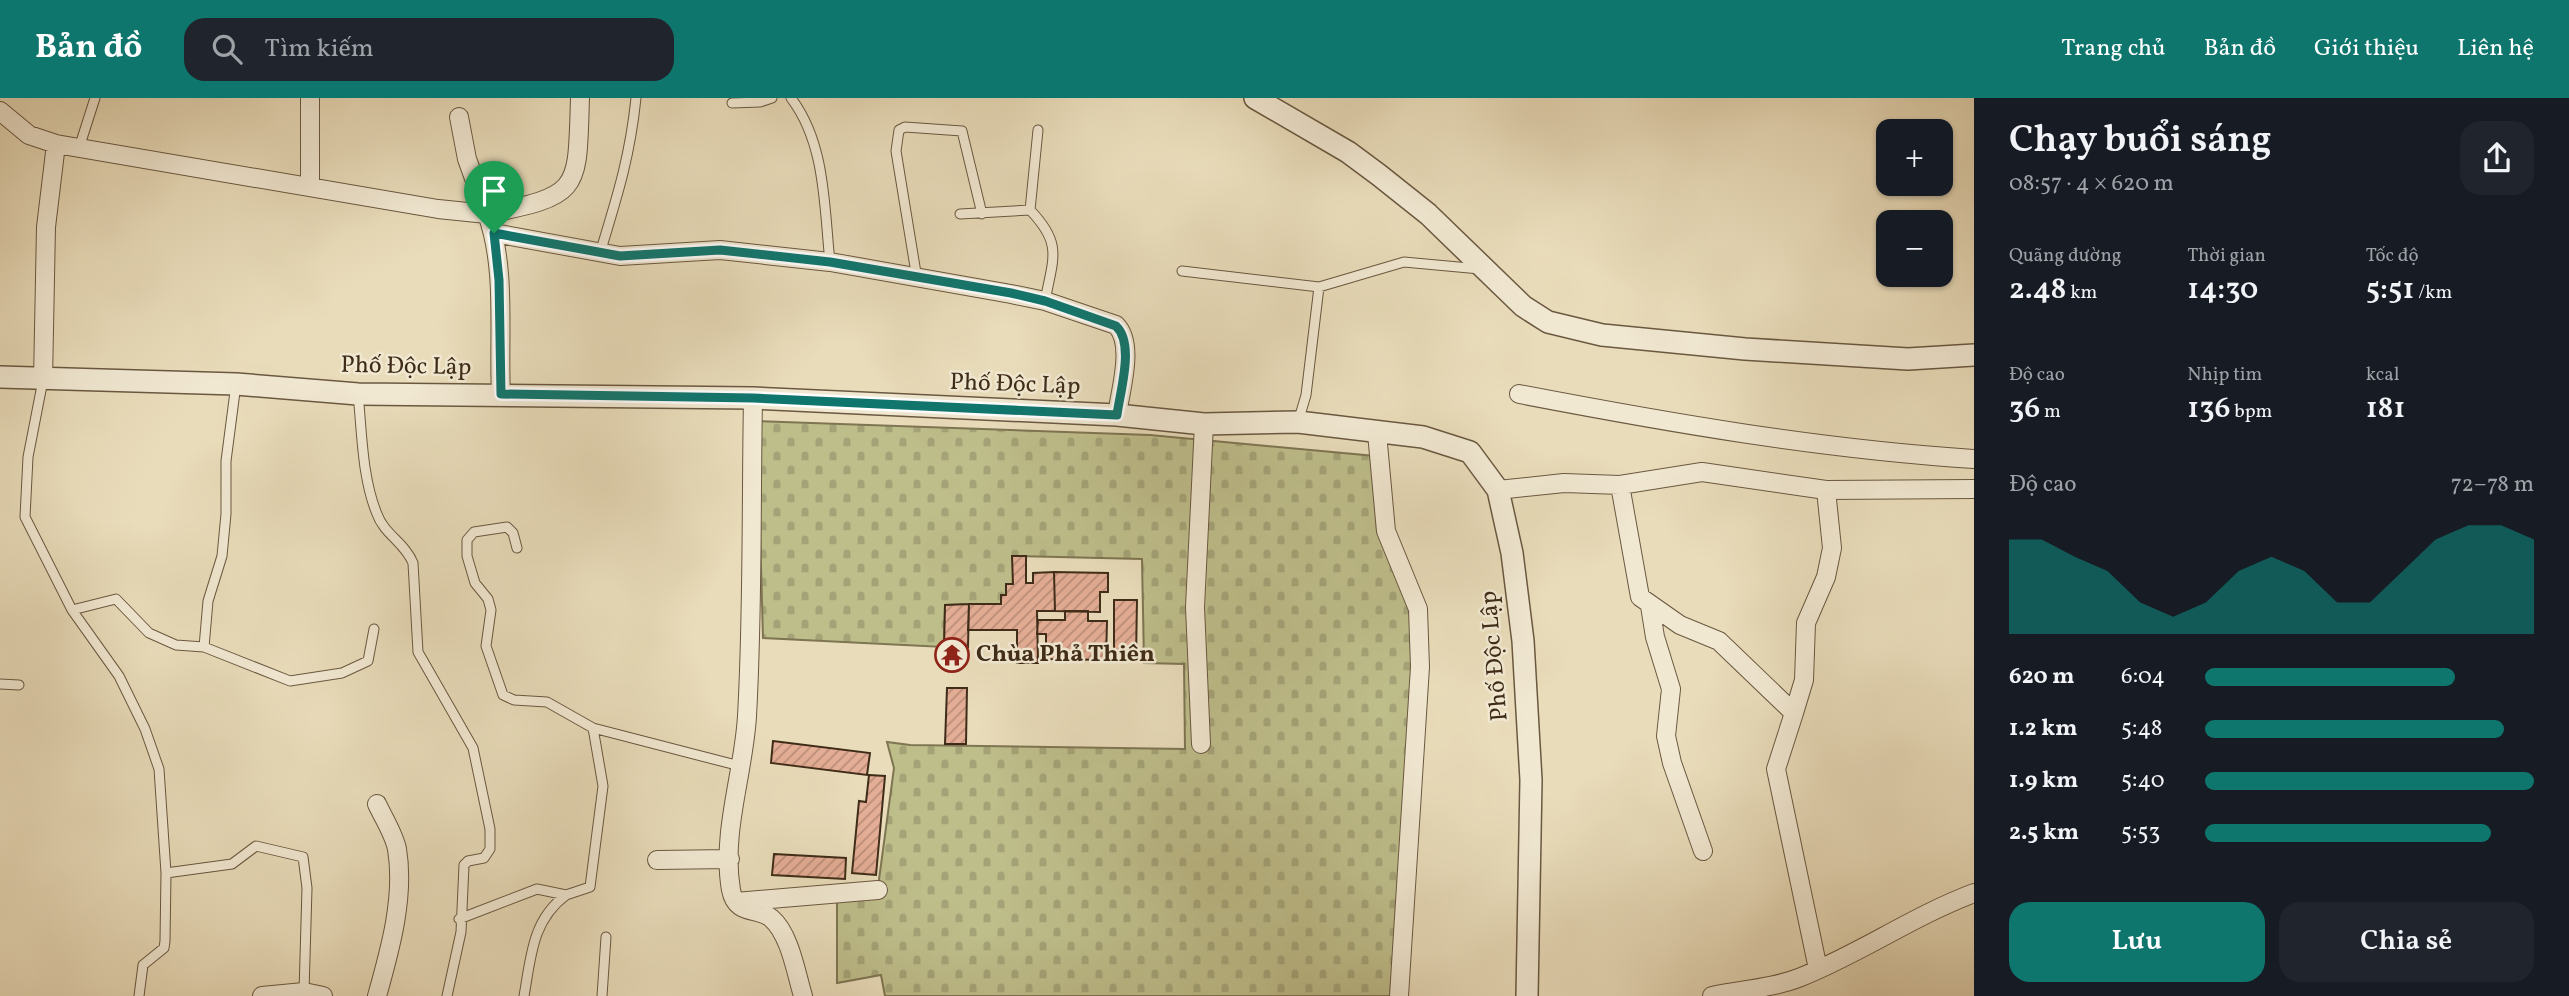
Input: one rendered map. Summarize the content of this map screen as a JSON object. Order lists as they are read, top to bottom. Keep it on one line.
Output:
{"streets":{"street":["Phố Độc Lập"]},"places":{"temple":["Chùa Phả Thiên"]},"page":{"header":"Bản đồ","search":"Tìm kiếm","nav":["Trang chủ","Bản đồ","Giới thiệu","Liên hệ"],"heading":["Chạy buổi sáng","08:57 · 4 × 620 m"],"map_buttons":["+","−"],"stats":[["Quãng đường","2.48 km"],["Thời gian","14:30"],["Tốc độ","5:51 /km"],["Độ cao","36 m"],["Nhịp tim","136 bpm"],["kcal","181"]],"chart":["Độ cao","72–78 m"],"list":[{"name":"620 m","note":"6:04"},{"name":"1.2 km","note":"5:48"},{"name":"1.9 km","note":"5:40"},{"name":"2.5 km","note":"5:53"}],"buttons":["Lưu","Chia sẻ"]}}
